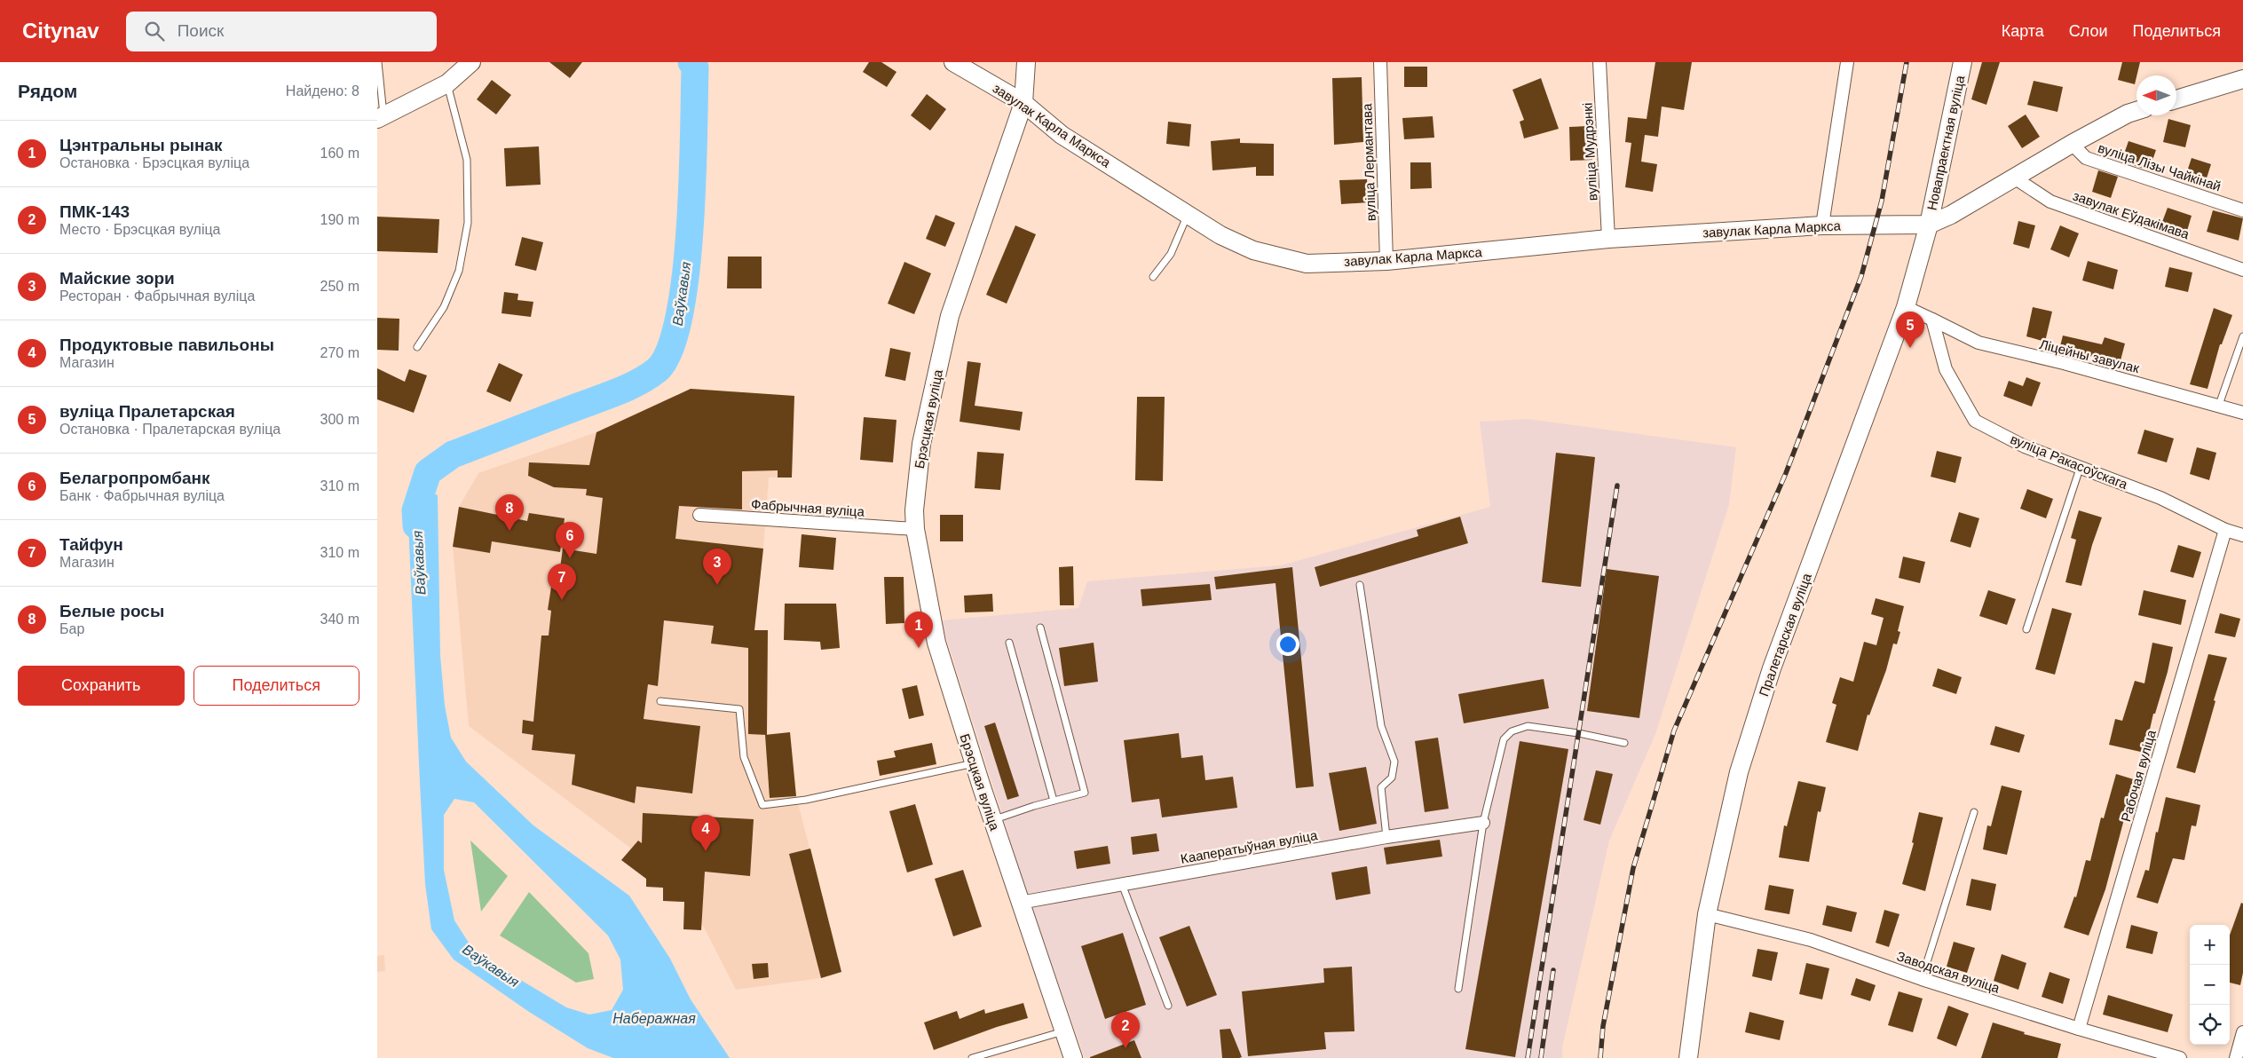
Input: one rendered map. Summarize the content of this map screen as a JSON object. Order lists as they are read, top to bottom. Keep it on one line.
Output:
{"streets":{"street":["завулак Карла Маркса","Новапраектная вуліца","вуліца Мудрэнкі","вуліца Лермантава","вуліца Лізы Чайкінай","завулак Еўдакімава","Ліцейны завулак","Брэсцкая вуліца","вуліца Ракасоўскага","Фабрычная вуліца","Пралетарская вуліца","Рабочая вуліца","Кааператыўная вуліца","Заводская вуліца"]},"crossings":[["завулак Карла Маркса","Новапраектная вуліца"],["завулак Карла Маркса","вуліца Мудрэнкі"],["завулак Карла Маркса","вуліца Лермантава"],["завулак Карла Маркса","Брэсцкая вуліца"],["завулак Карла Маркса","Пралетарская вуліца"],["Новапраектная вуліца","Пралетарская вуліца"],["Ліцейны завулак","вуліца Ракасоўскага"],["Брэсцкая вуліца","Фабрычная вуліца"],["Брэсцкая вуліца","Кааператыўная вуліца"],["вуліца Ракасоўскага","Рабочая вуліца"],["Пралетарская вуліца","Заводская вуліца"],["Рабочая вуліца","Заводская вуліца"]],"water":["Ваўкавыя","Наберажная"],"north":"left","page":{"header":"Citynav","search":"Поиск","nav":["Карта","Слои","Поделиться"],"heading":["Рядом","Найдено: 8"],"list":[{"mark":"1","name":"Цэнтральны рынак","note":"Остановка · Брэсцкая вуліца","value":"160 m"},{"mark":"2","name":"ПМК-143","note":"Место · Брэсцкая вуліца","value":"190 m"},{"mark":"3","name":"Майские зори","note":"Ресторан · Фабрычная вуліца","value":"250 m"},{"mark":"4","name":"Продуктовые павильоны","note":"Магазин","value":"270 m"},{"mark":"5","name":"вуліца Пралетарская","note":"Остановка · Пралетарская вуліца","value":"300 m"},{"mark":"6","name":"Белагропромбанк","note":"Банк · Фабрычная вуліца","value":"310 m"},{"mark":"7","name":"Тайфун","note":"Магазин","value":"310 m"},{"mark":"8","name":"Белые росы","note":"Бар","value":"340 m"}],"pins":["5","8","6","3","7","1","4","2"],"buttons":["Сохранить","Поделиться"],"map_buttons":["+","−"]}}
